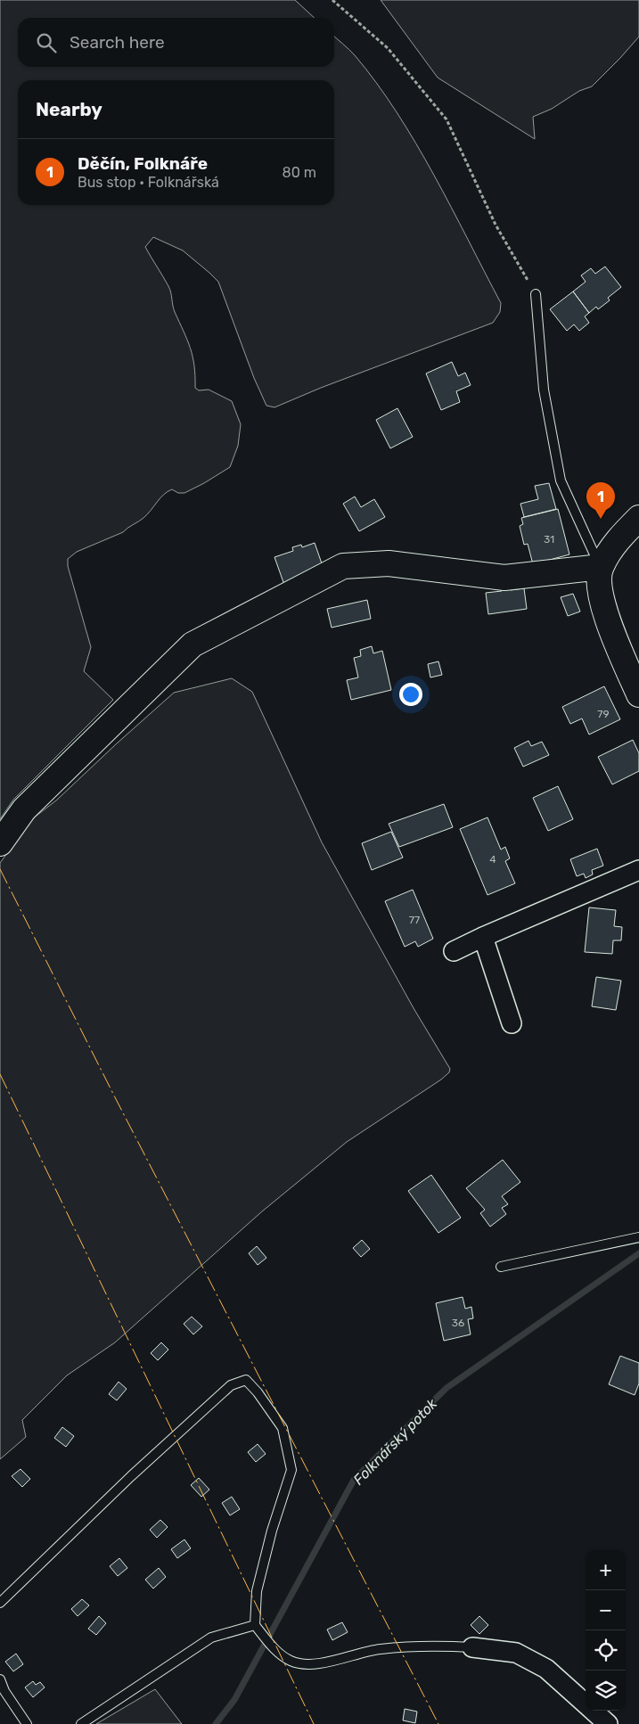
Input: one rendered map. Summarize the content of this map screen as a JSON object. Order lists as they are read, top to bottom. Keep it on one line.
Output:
{"water":["Folknářský potok"],"house_numbers":["31","79","4","77","36"],"page":{"search":"Search here","heading":"Nearby","list":[{"mark":"1","name":"Děčín, Folknáře","note":"Bus stop · Folknářská","value":"80 m"}],"pins":"1","map_buttons":["+","−"]}}
